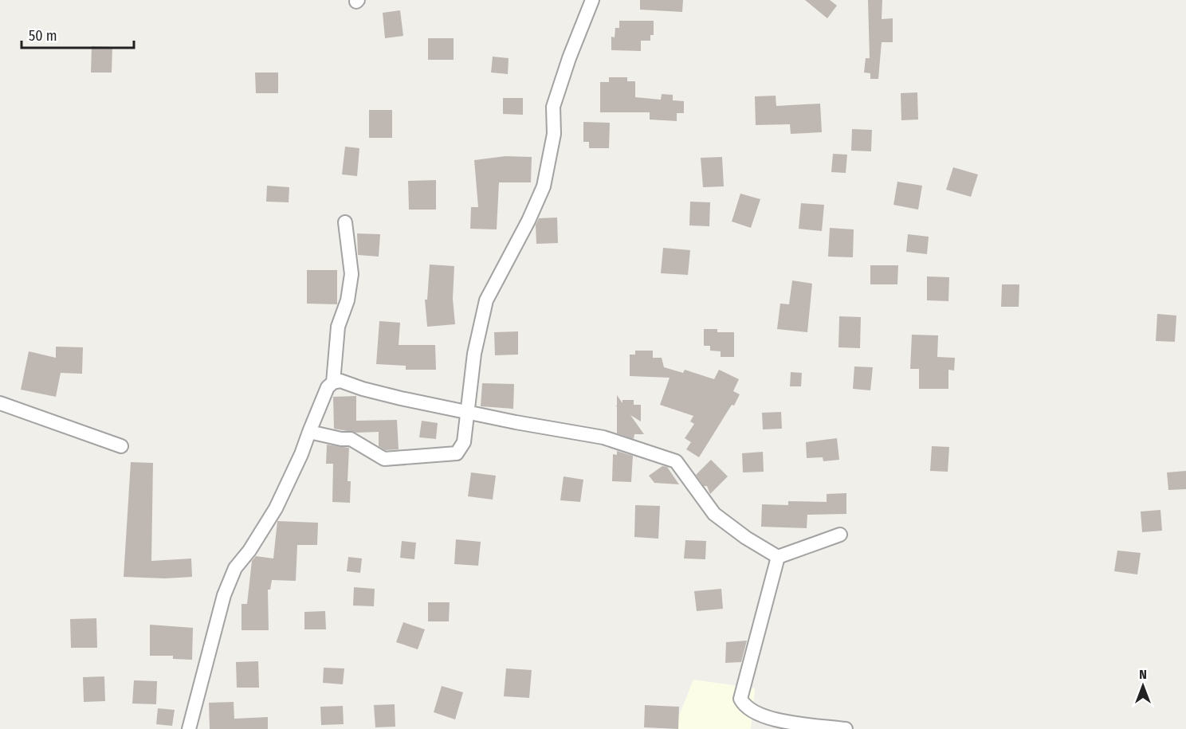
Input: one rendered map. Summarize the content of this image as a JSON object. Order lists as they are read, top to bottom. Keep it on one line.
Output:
{"scale_bar":"50 m","north":"top"}
